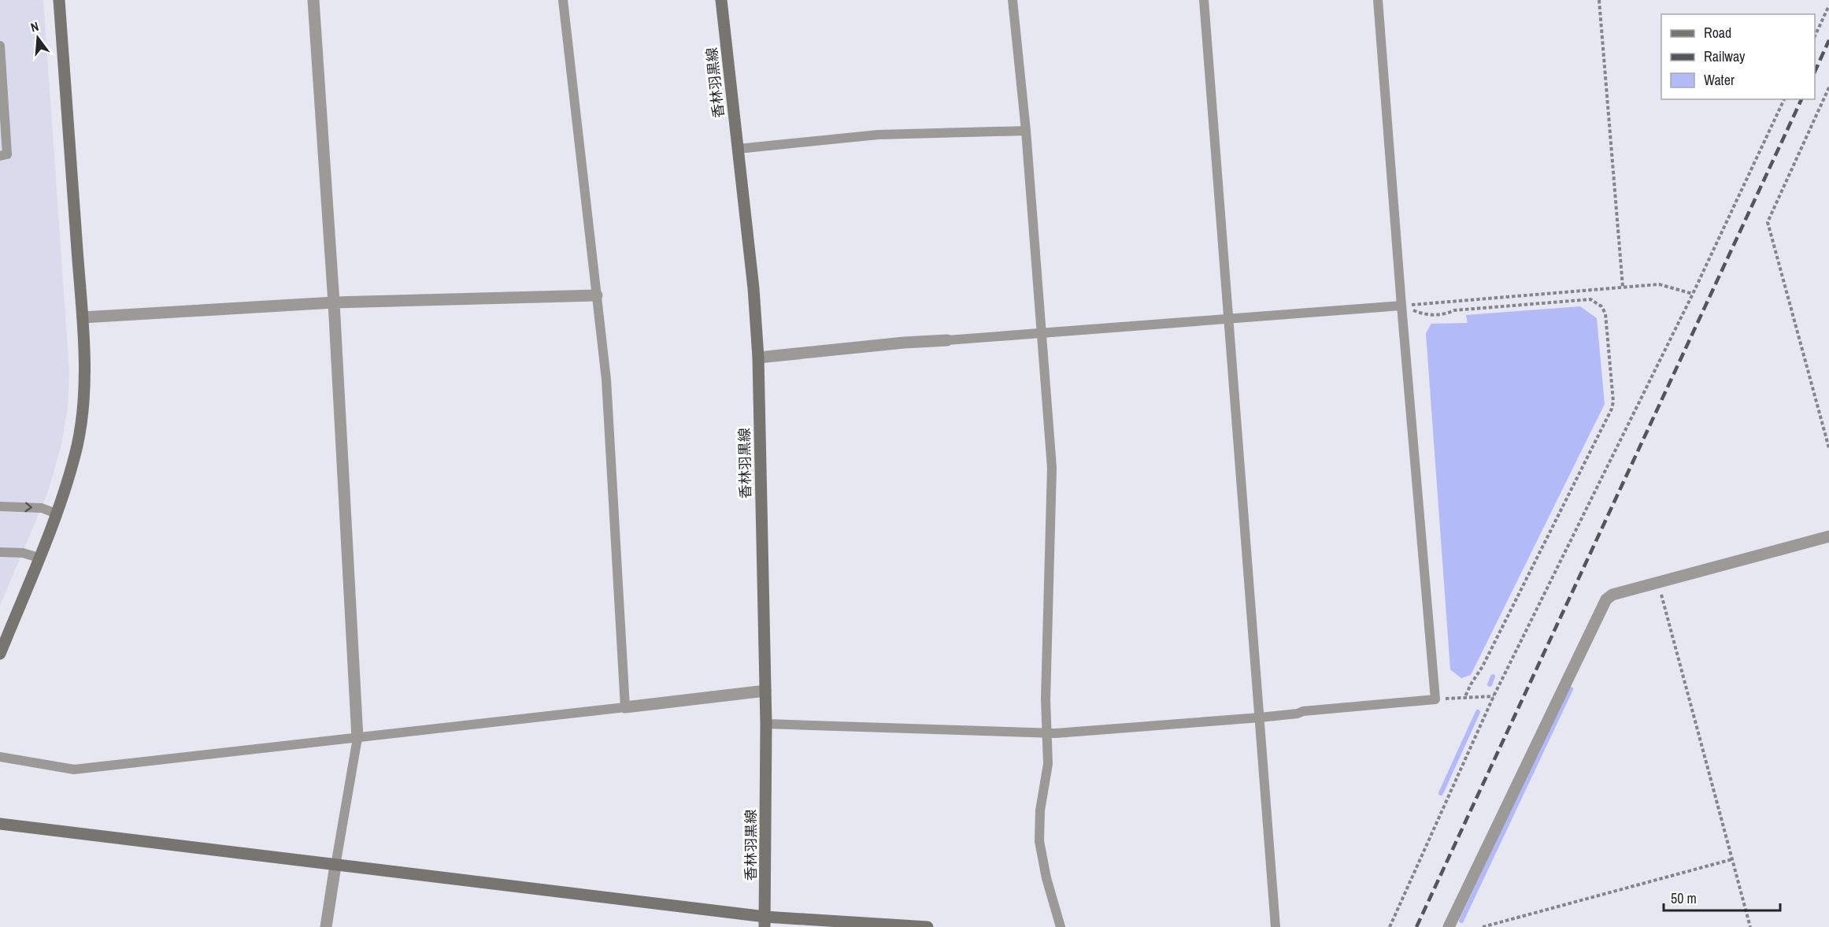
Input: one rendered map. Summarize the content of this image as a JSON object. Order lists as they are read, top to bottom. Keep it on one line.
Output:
{"streets":{"street":["香林羽黒線"]},"legend":["Road","Railway","Water"],"scale_bar":"50 m","north":"top"}
